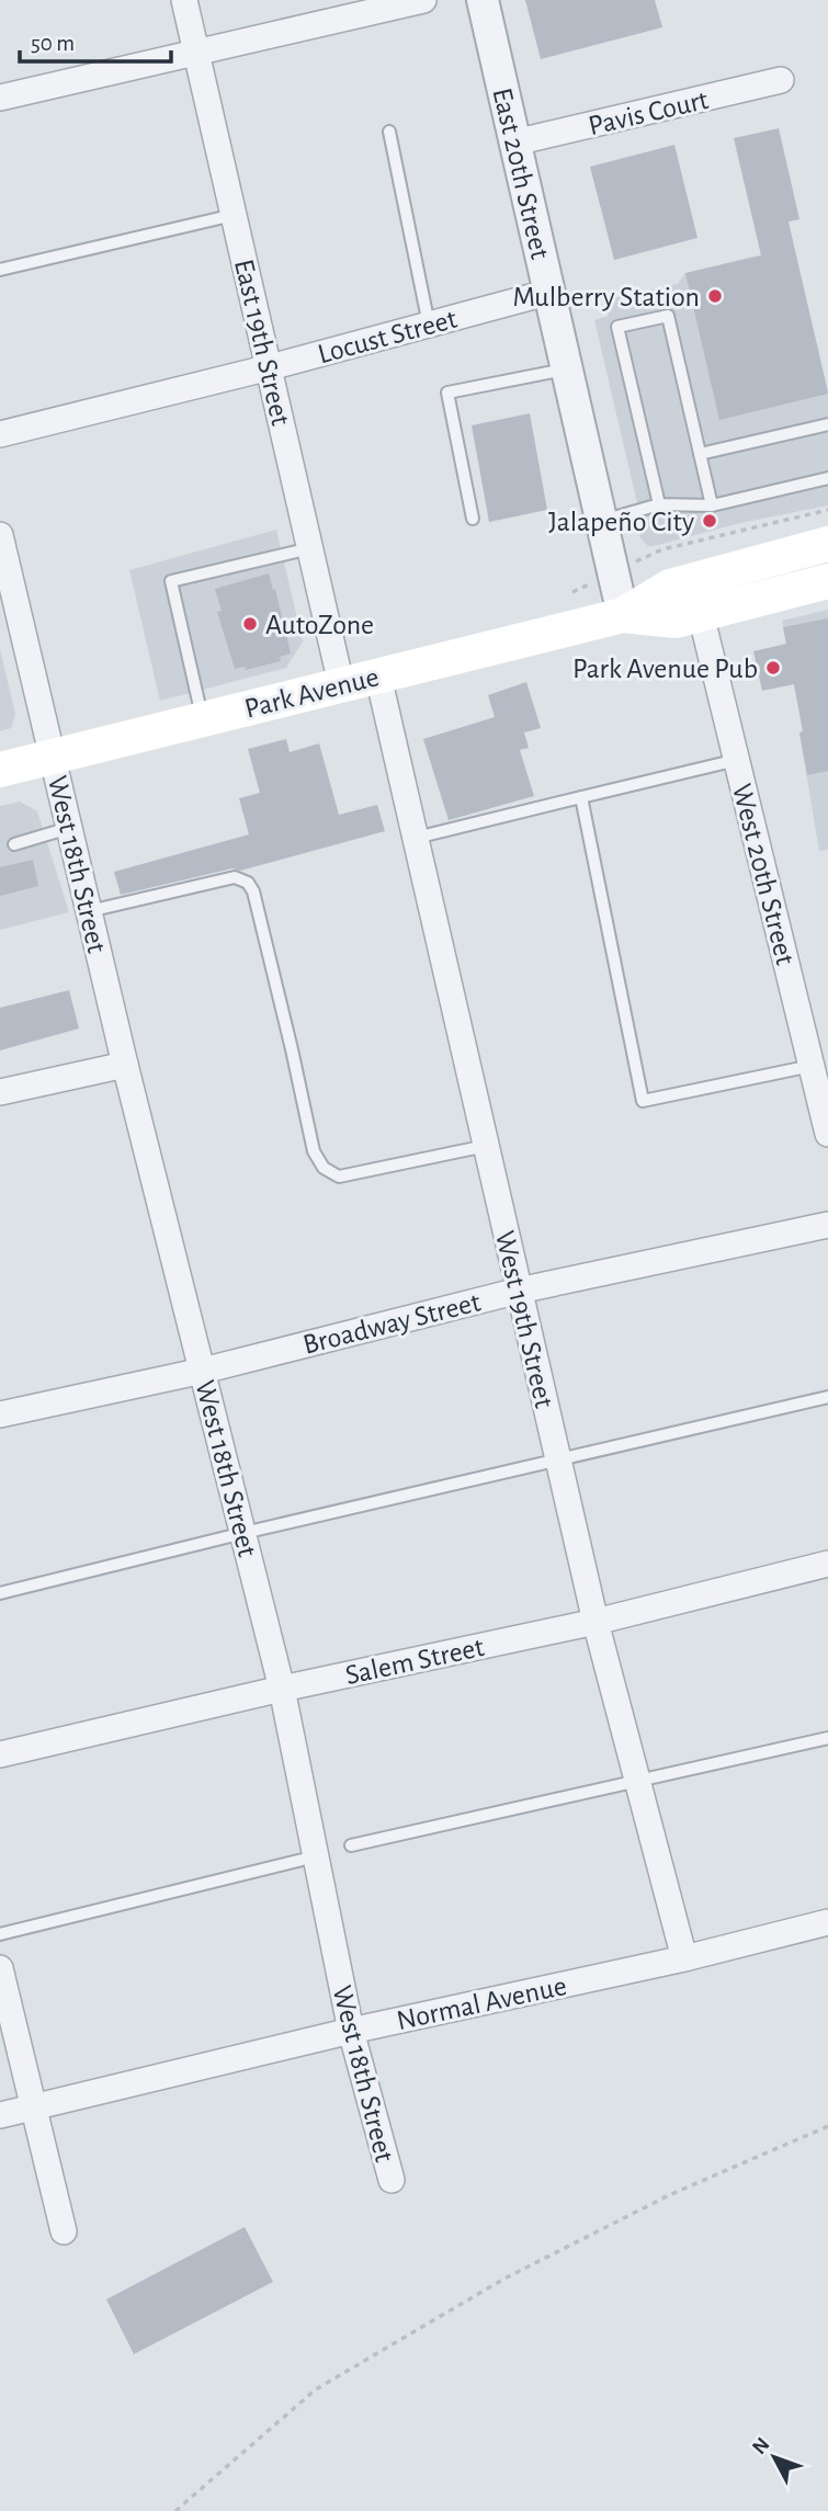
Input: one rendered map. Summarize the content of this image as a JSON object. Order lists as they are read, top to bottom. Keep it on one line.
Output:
{"streets":{"main road":["Park Avenue"],"street":["Pavis Court","East 20th Street","Locust Street","East 19th Street","West 18th Street","West 20th Street","West 19th Street","Broadway Street","Salem Street","Normal Avenue"]},"crossings":[["Pavis Court","East 20th Street"],["East 20th Street","Locust Street"],["East 20th Street","Park Avenue"],["Locust Street","East 19th Street"],["East 19th Street","Park Avenue"],["Park Avenue","West 18th Street"],["Park Avenue","West 20th Street"],["Park Avenue","West 19th Street"],["West 18th Street","Broadway Street"],["West 18th Street","Salem Street"],["West 18th Street","Normal Avenue"],["West 19th Street","Broadway Street"],["West 19th Street","Salem Street"],["West 19th Street","Normal Avenue"]],"places":["Mulberry Station","Jalapeño City","AutoZone","Park Avenue Pub"],"scale_bar":"50 m","north":"top left"}
